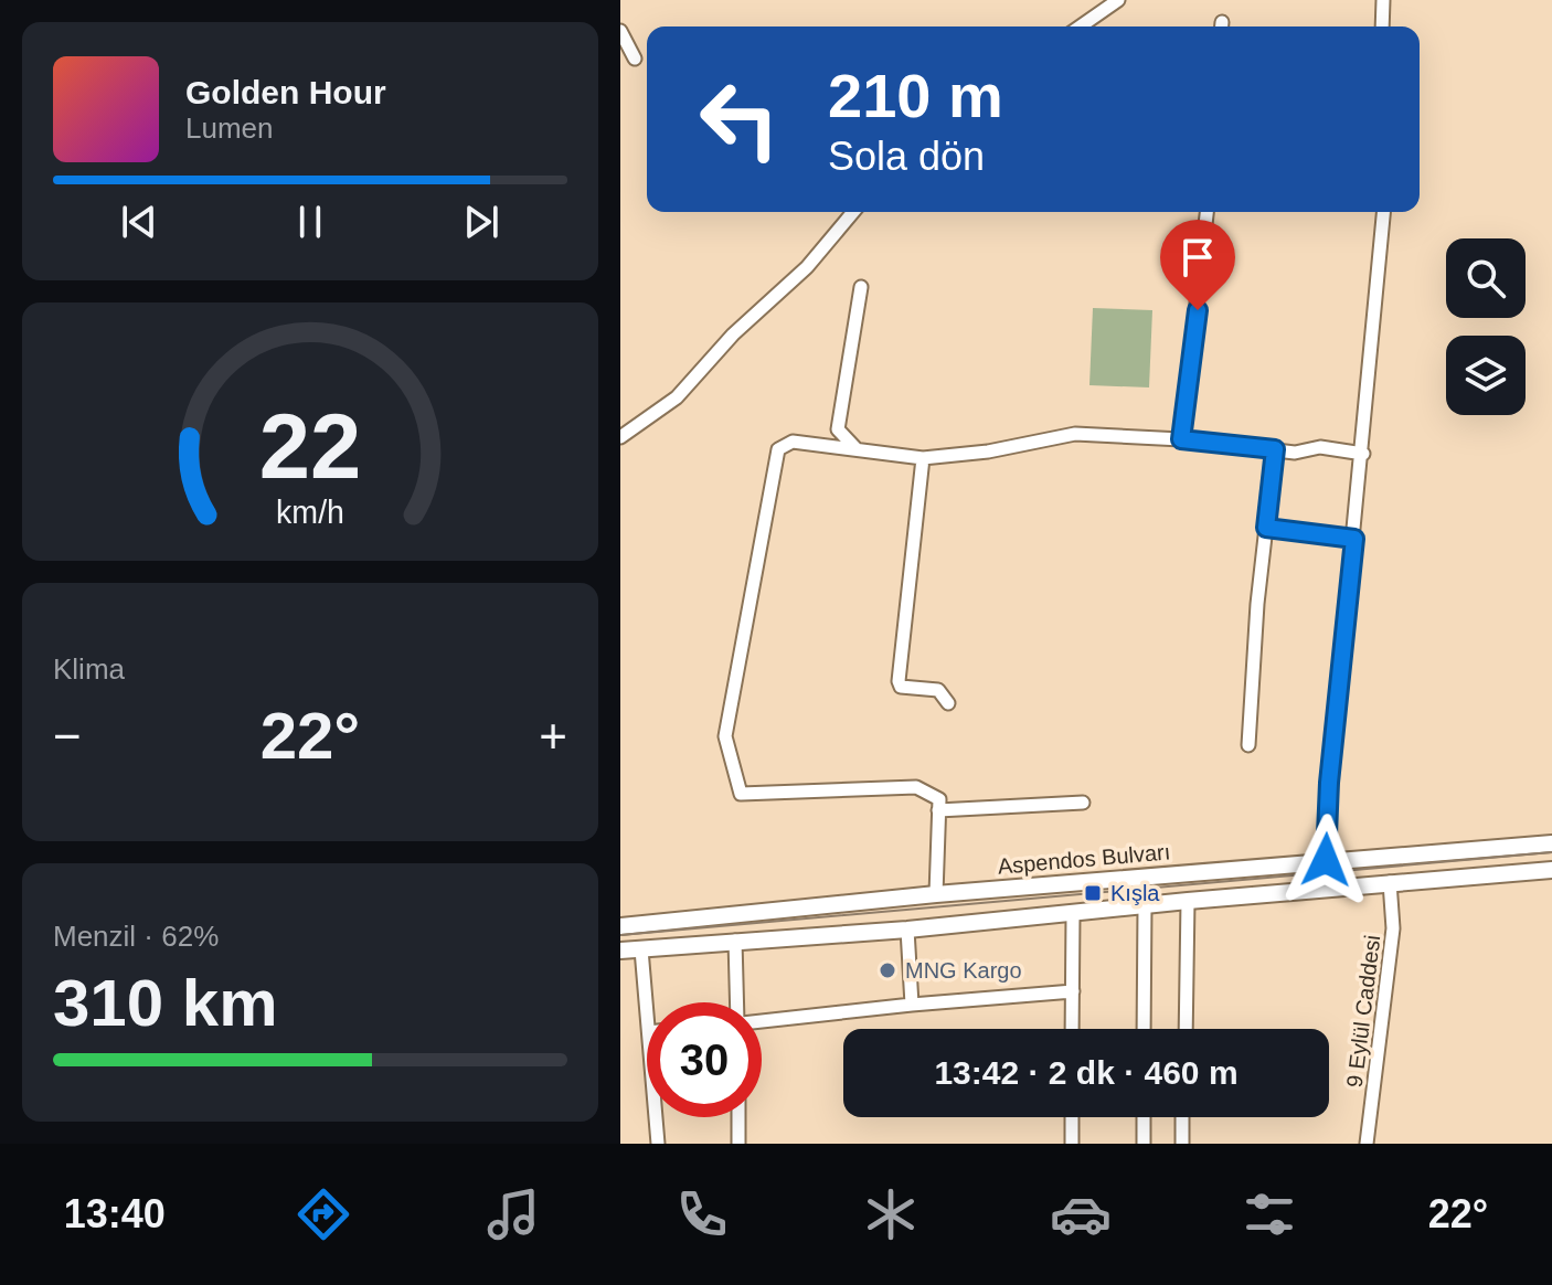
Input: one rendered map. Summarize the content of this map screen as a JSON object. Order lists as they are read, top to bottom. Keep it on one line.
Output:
{"streets":{"main road":["Aspendos Bulvarı"],"street":["9 Eylül Caddesi"]},"places":{"transit":["Kışla"],"other":["MNG Kargo"]},"page":{"turn":["210 m","Sola dön"],"song":["Golden Hour","Lumen"],"tile":["Klima",["Menzil · 62%","310 km"]],"heat":["−","22°","+"],"limit":"30","trip":"13:42 · 2 dk · 460 m","tabs":["13:40","22°"],"gauge":["22","km/h"]}}
